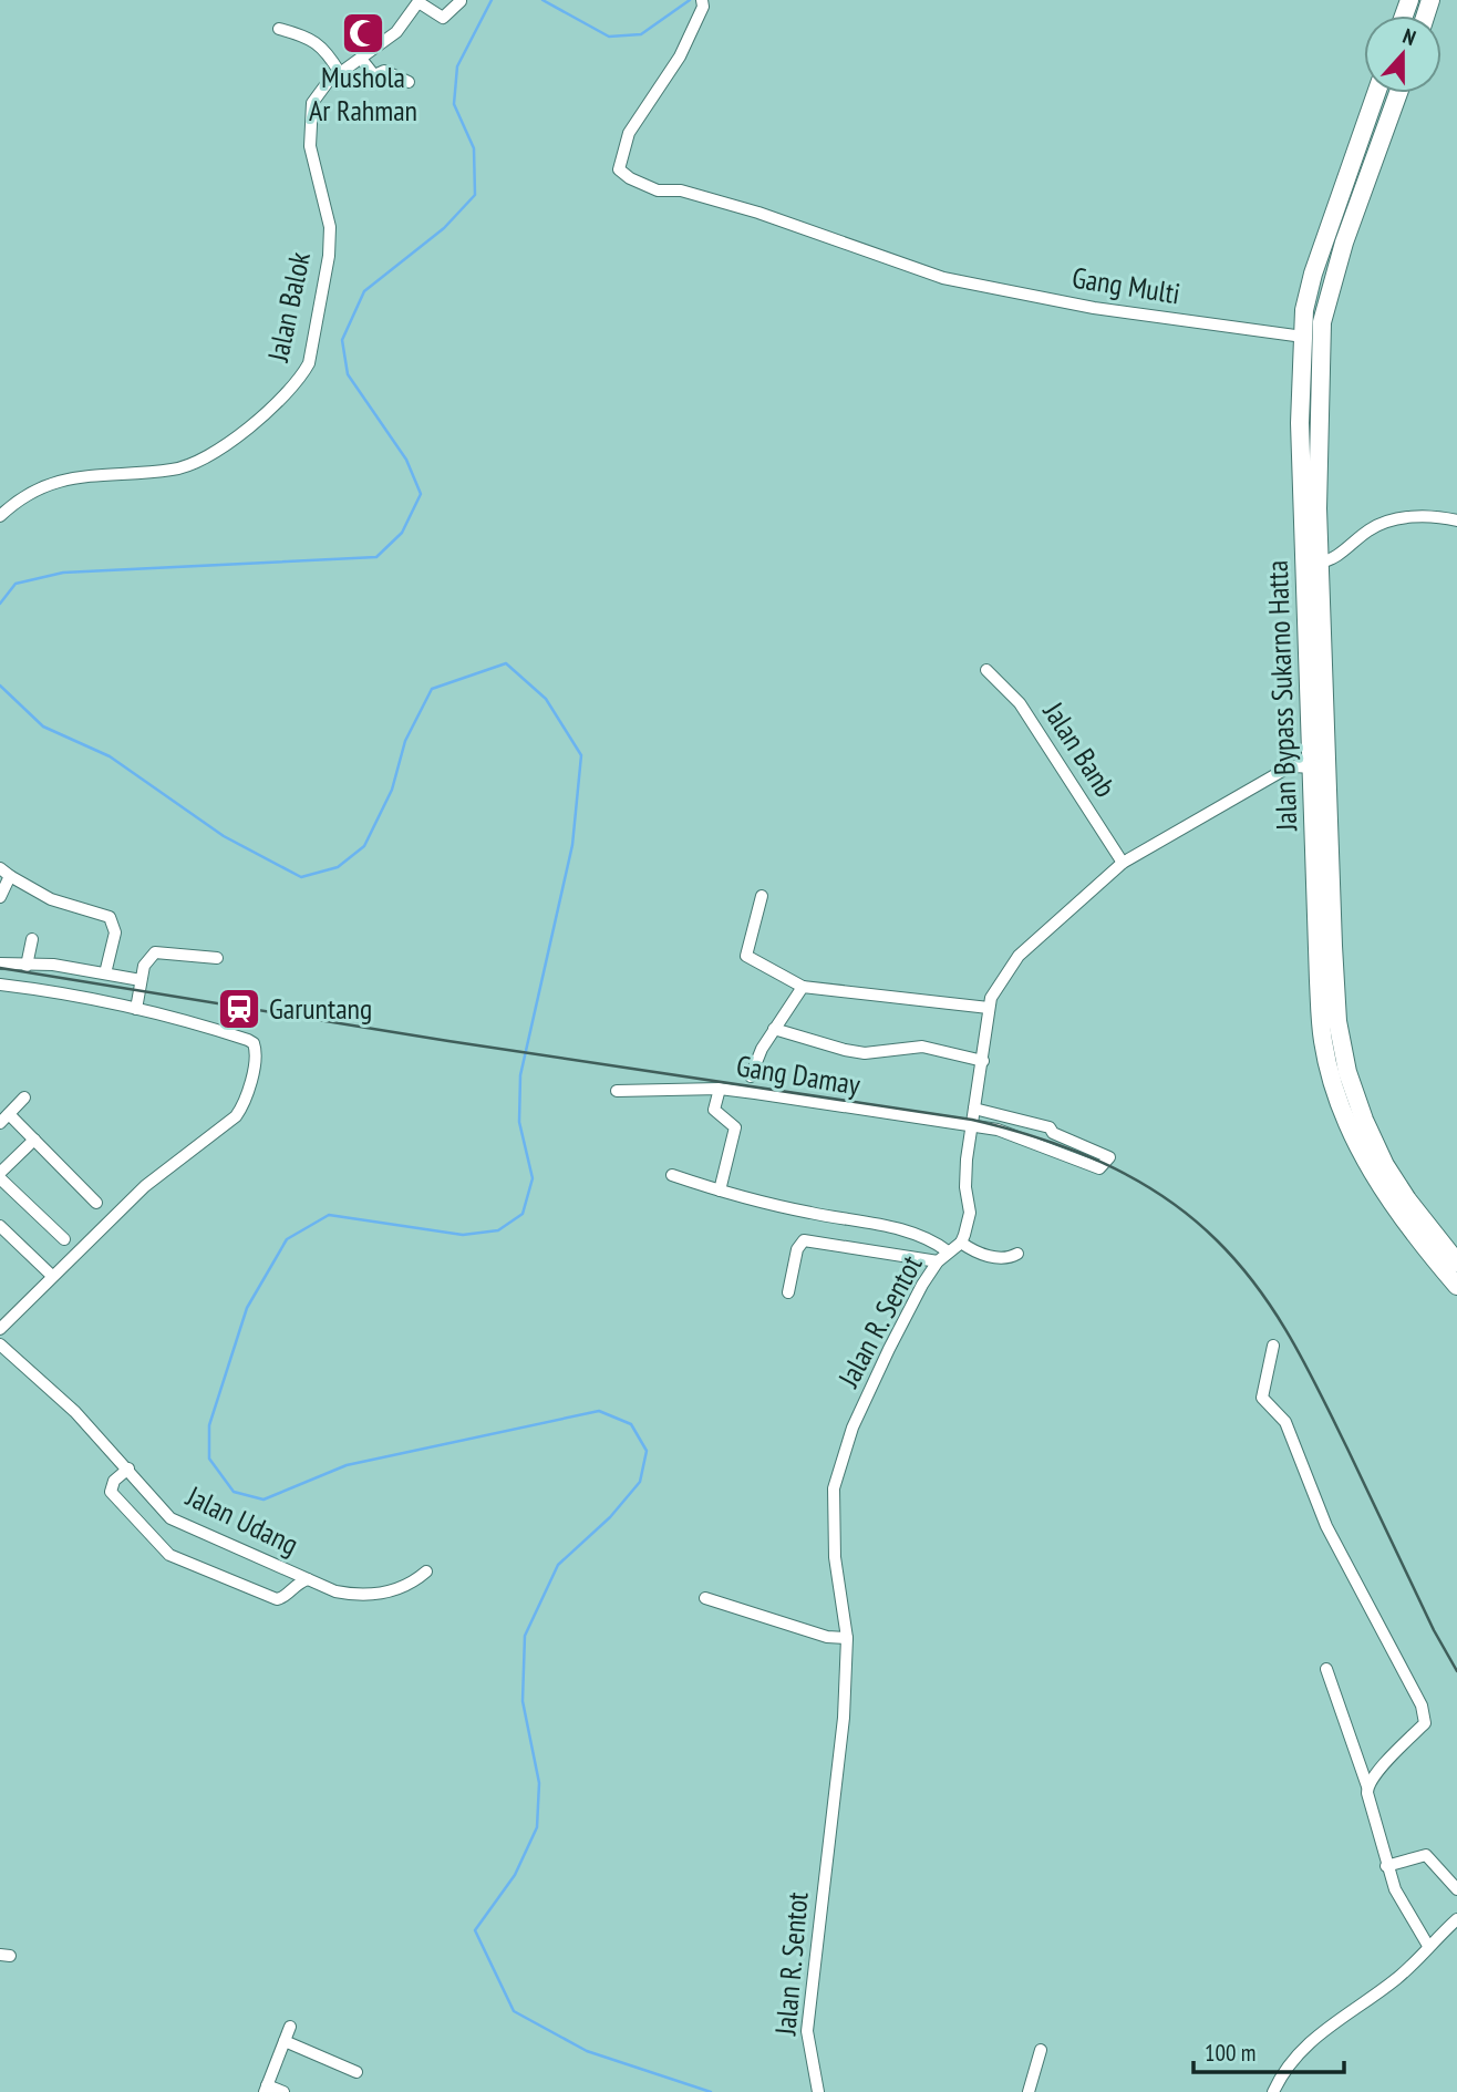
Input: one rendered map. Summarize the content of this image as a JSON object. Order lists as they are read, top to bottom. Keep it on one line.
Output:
{"streets":{"highway":["Jalan Bypass Sukarno Hatta"],"street":["Gang Multi","Jalan Balok","Jalan Banb","Gang Damay","Jalan R. Sentot","Jalan Udang"]},"crossings":[["Gang Multi","Jalan Bypass Sukarno Hatta"],["Jalan Bypass Sukarno Hatta","Jalan R. Sentot"],["Jalan Banb","Jalan R. Sentot"],["Gang Damay","Jalan R. Sentot"]],"places":{"mosque":["Mushola Ar Rahman"],"station":["Garuntang"]},"scale_bar":"100 m","north":"top"}
